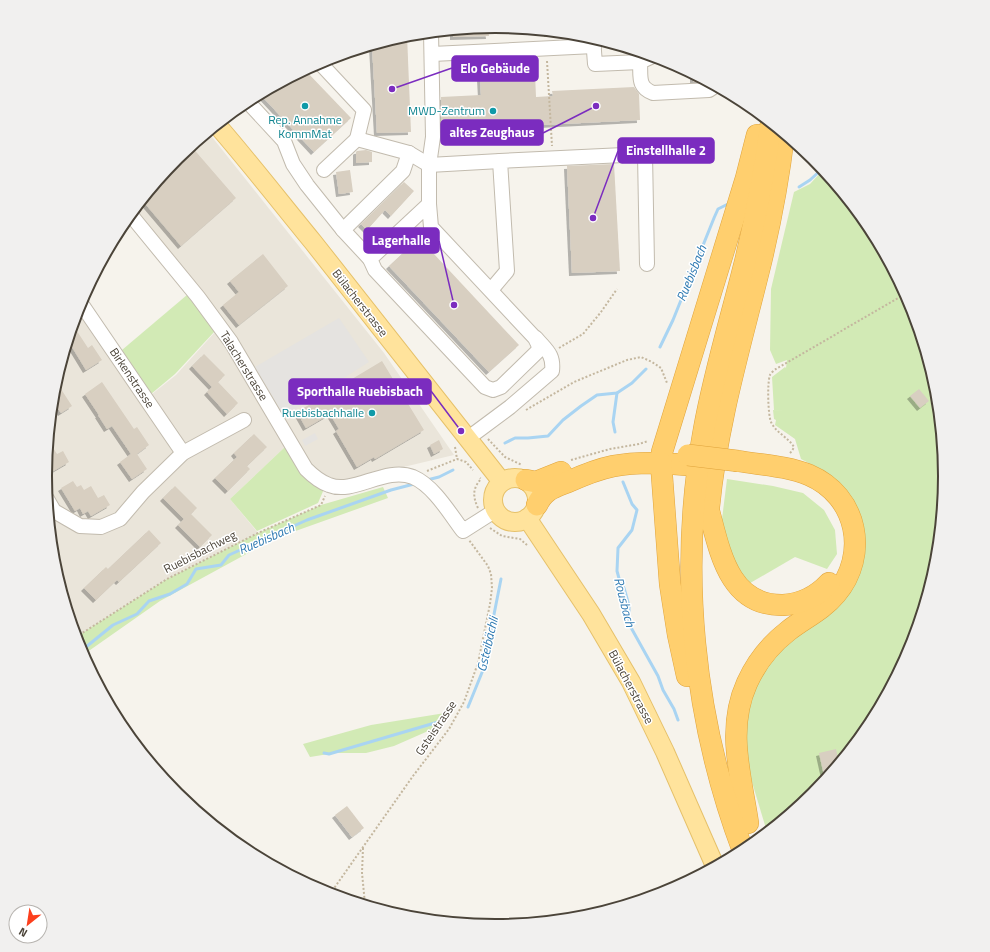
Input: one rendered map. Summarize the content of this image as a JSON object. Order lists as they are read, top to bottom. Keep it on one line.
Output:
{"streets":{"main road":["Bülacherstrasse"],"street":["Talacherstrasse","Birkenstrasse"],"path":["Ruebisbachweg","Gsteistrasse"]},"crossings":[["Talacherstrasse","Ruebisbachweg"]],"water":["Ruebisbach","Rousbach","Gsteibächli"],"places":["Elo Gebäude","Rep. Annahme KommMat","altes Zeughaus","MWD-Zentrum","Einstellhalle 2","Lagerhalle","Ruebisbachhalle","Sporthalle Ruebisbach"],"north":"bottom left"}
